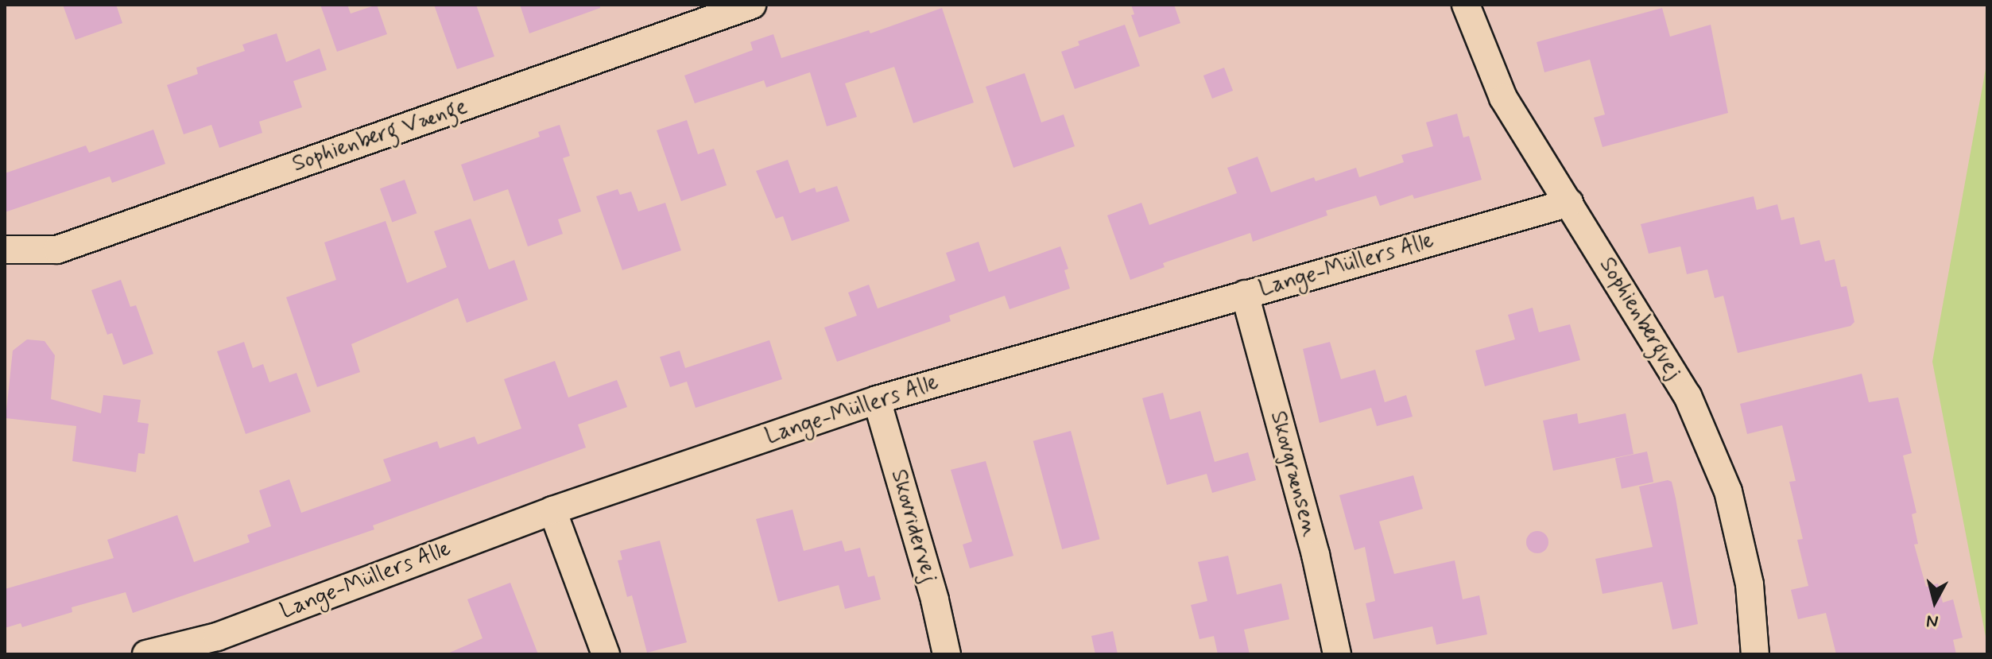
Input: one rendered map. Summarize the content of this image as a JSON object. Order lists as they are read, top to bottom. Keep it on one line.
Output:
{"streets":{"street":["Sophienberg Vænge","Lange-Müllers Alle","Sophienbergvej","Skovgrænsen","Skovridervej"]},"crossings":[["Lange-Müllers Alle","Sophienbergvej"],["Lange-Müllers Alle","Skovgrænsen"],["Lange-Müllers Alle","Skovridervej"]],"north":"bottom"}
